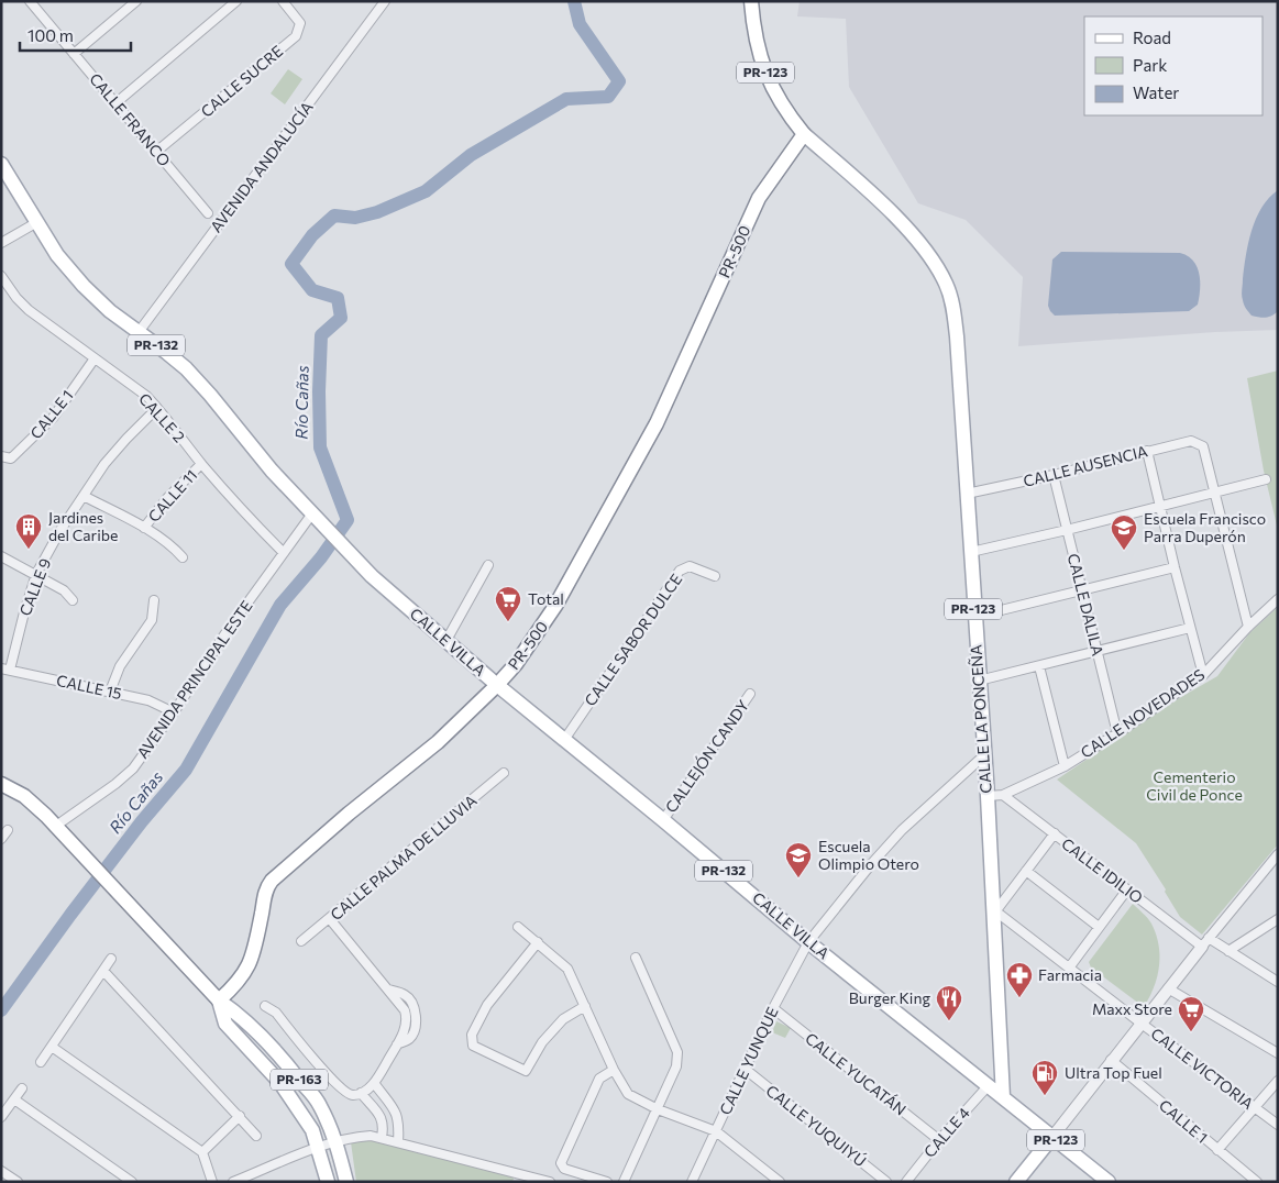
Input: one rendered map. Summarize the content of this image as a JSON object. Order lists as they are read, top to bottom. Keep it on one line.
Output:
{"streets":{"main road":["PR-123","PR-500","PR-132","CALLE VILLA","CALLE LA PONCEÑA","PR-163"],"street":["CALLE SUCRE","CALLE FRANCO","AVENIDA ANDALUCÍA","CALLE 1","CALLE 2","CALLE AUSENCIA","CALLE 11","CALLE 9","CALLE DALILA","CALLE SABOR DULCE","AVENIDA PRINCIPAL ESTE","CALLE 15","CALLE NOVEDADES","CALLEJÓN CANDY","CALLE PALMA DE LLUVIA","CALLE IDILIO","CALLE YUNQUE","CALLE VICTORIA","CALLE YUCATÁN","CALLE YUQUIYÚ","CALLE 4"]},"crossings":[["PR-123","PR-500"],["PR-123","CALLE LA PONCEÑA"],["CALLE SUCRE","CALLE FRANCO"],["AVENIDA ANDALUCÍA","PR-132"],["PR-500","CALLE VILLA"],["PR-500","CALLE LA PONCEÑA"],["PR-500","PR-163"],["PR-132","CALLE VILLA"],["PR-132","AVENIDA PRINCIPAL ESTE"],["CALLE 1","CALLE 2"],["CALLE 2","CALLE 11"],["CALLE 2","CALLE 9"],["CALLE 2","AVENIDA PRINCIPAL ESTE"],["CALLE AUSENCIA","CALLE DALILA"],["CALLE AUSENCIA","CALLE LA PONCEÑA"],["CALLE 9","CALLE 15"],["CALLE DALILA","CALLE NOVEDADES"],["CALLE SABOR DULCE","CALLE VILLA"],["CALLE VILLA","AVENIDA PRINCIPAL ESTE"],["CALLE VILLA","CALLE LA PONCEÑA"],["CALLE VILLA","CALLEJÓN CANDY"],["CALLE VILLA","CALLE YUNQUE"],["CALLE VILLA","CALLE 4"],["AVENIDA PRINCIPAL ESTE","CALLE 15"],["AVENIDA PRINCIPAL ESTE","PR-163"],["CALLE NOVEDADES","CALLE LA PONCEÑA"],["CALLE NOVEDADES","CALLE IDILIO"],["CALLE LA PONCEÑA","CALLE YUNQUE"],["CALLE LA PONCEÑA","CALLE VICTORIA"],["CALLE YUNQUE","CALLE YUCATÁN"],["CALLE YUNQUE","CALLE YUQUIYÚ"],["CALLE YUCATÁN","CALLE 4"]],"water":["Río Cañas"],"parks":["Cementerio Civil de Ponce"],"places":{"building":["Jardines del Caribe"],"school or university":["Escuela Francisco Parra Duperón","Escuela Olimpio Otero"],"supermarket":["Total","Maxx Store"],"pharmacy":["Farmacia"],"restaurant":["Burger King"],"fuel station":["Ultra Top Fuel"]},"legend":["Road","Park","Water"],"scale_bar":"100 m"}
